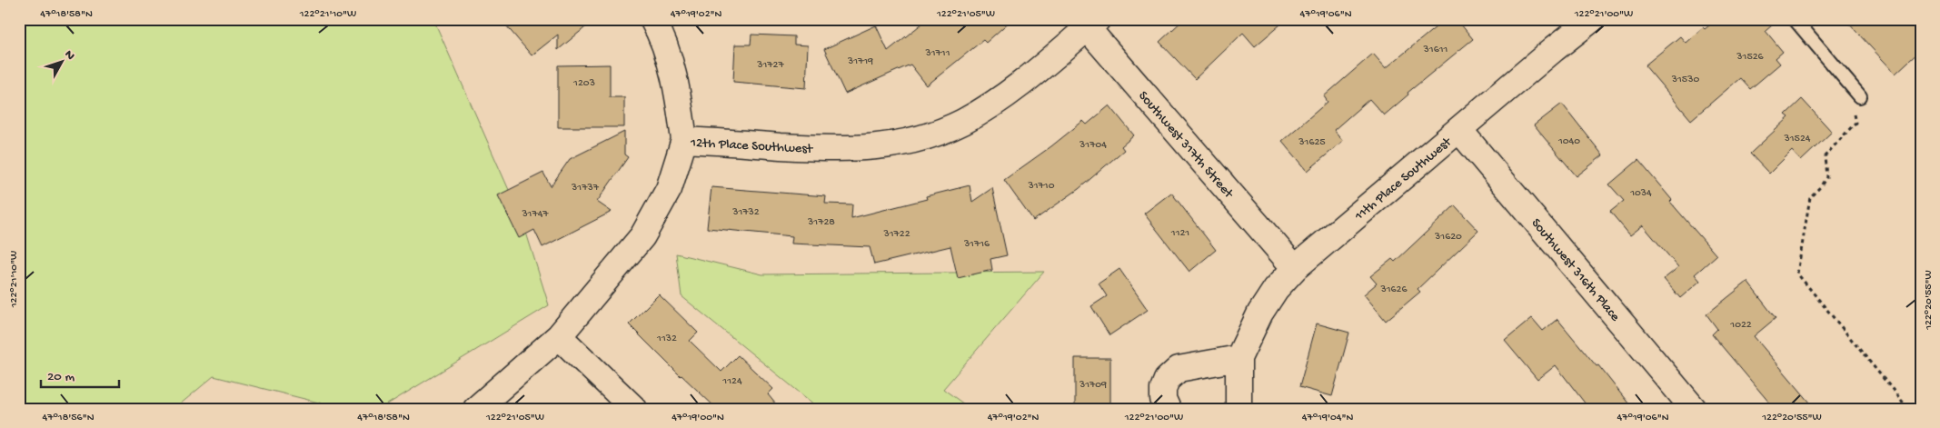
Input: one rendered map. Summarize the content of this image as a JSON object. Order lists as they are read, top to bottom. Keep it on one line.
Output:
{"streets":{"street":["Southwest 317th Street","12th Place Southwest","11th Place Southwest","Southwest 316th Place"]},"crossings":[["Southwest 317th Street","12th Place Southwest"],["Southwest 317th Street","11th Place Southwest"],["11th Place Southwest","Southwest 316th Place"]],"house_numbers":["31611","31711","31526","31719","31727","31530","1203","31524","1040","31625","31704","31710","31737","1034","31732","31747","31728","1121","31722","31620","31716","31626","1022","1132","1124","31709"],"scale_bar":"20 m","north":"top right","coordinates":["47°18'58\"N","122°21'10\"W","47°19'02\"N","122°21'05\"W","47°19'06\"N","122°21'00\"W","122°20'55\"W","47°18'56\"N","47°19'00\"N","47°19'04\"N"]}
